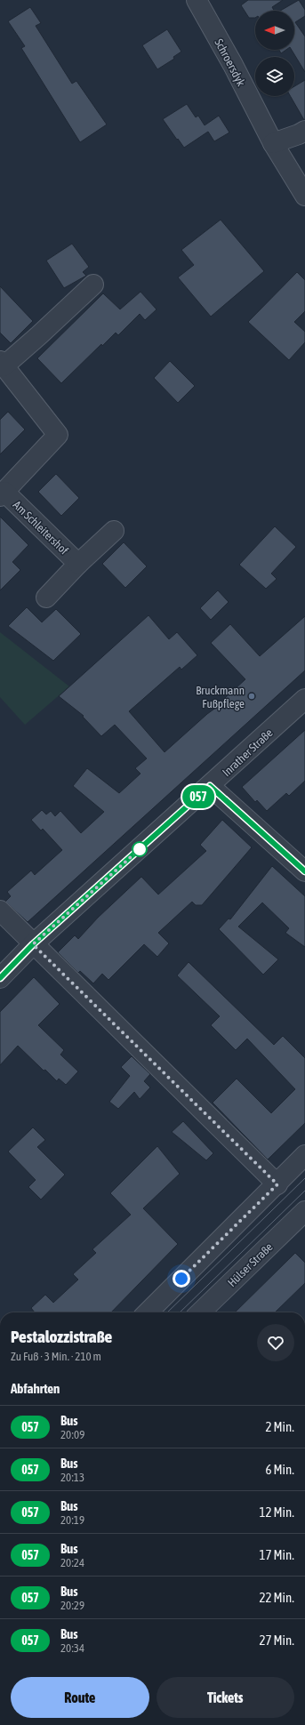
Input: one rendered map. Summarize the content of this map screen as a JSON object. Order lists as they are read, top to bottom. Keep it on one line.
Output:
{"streets":{"street":["Schroersdyk","Am Schleitershof","Inrather Straße","Hülser Straße"]},"places":["Bruckmann Fußpflege"],"lines":["bus line 057"],"north":"left","page":{"on_map":"057","heading":[["Pestalozzistraße","Zu Fuß · 3 Min. · 210 m"],"Abfahrten"],"list":[{"mark":"057","name":"Bus","note":"20:09","value":"2 Min."},{"mark":"057","name":"Bus","note":"20:13","value":"6 Min."},{"mark":"057","name":"Bus","note":"20:19","value":"12 Min."},{"mark":"057","name":"Bus","note":"20:24","value":"17 Min."},{"mark":"057","name":"Bus","note":"20:29","value":"22 Min."},{"mark":"057","name":"Bus","note":"20:34","value":"27 Min."}],"buttons":["Route","Tickets"]}}
